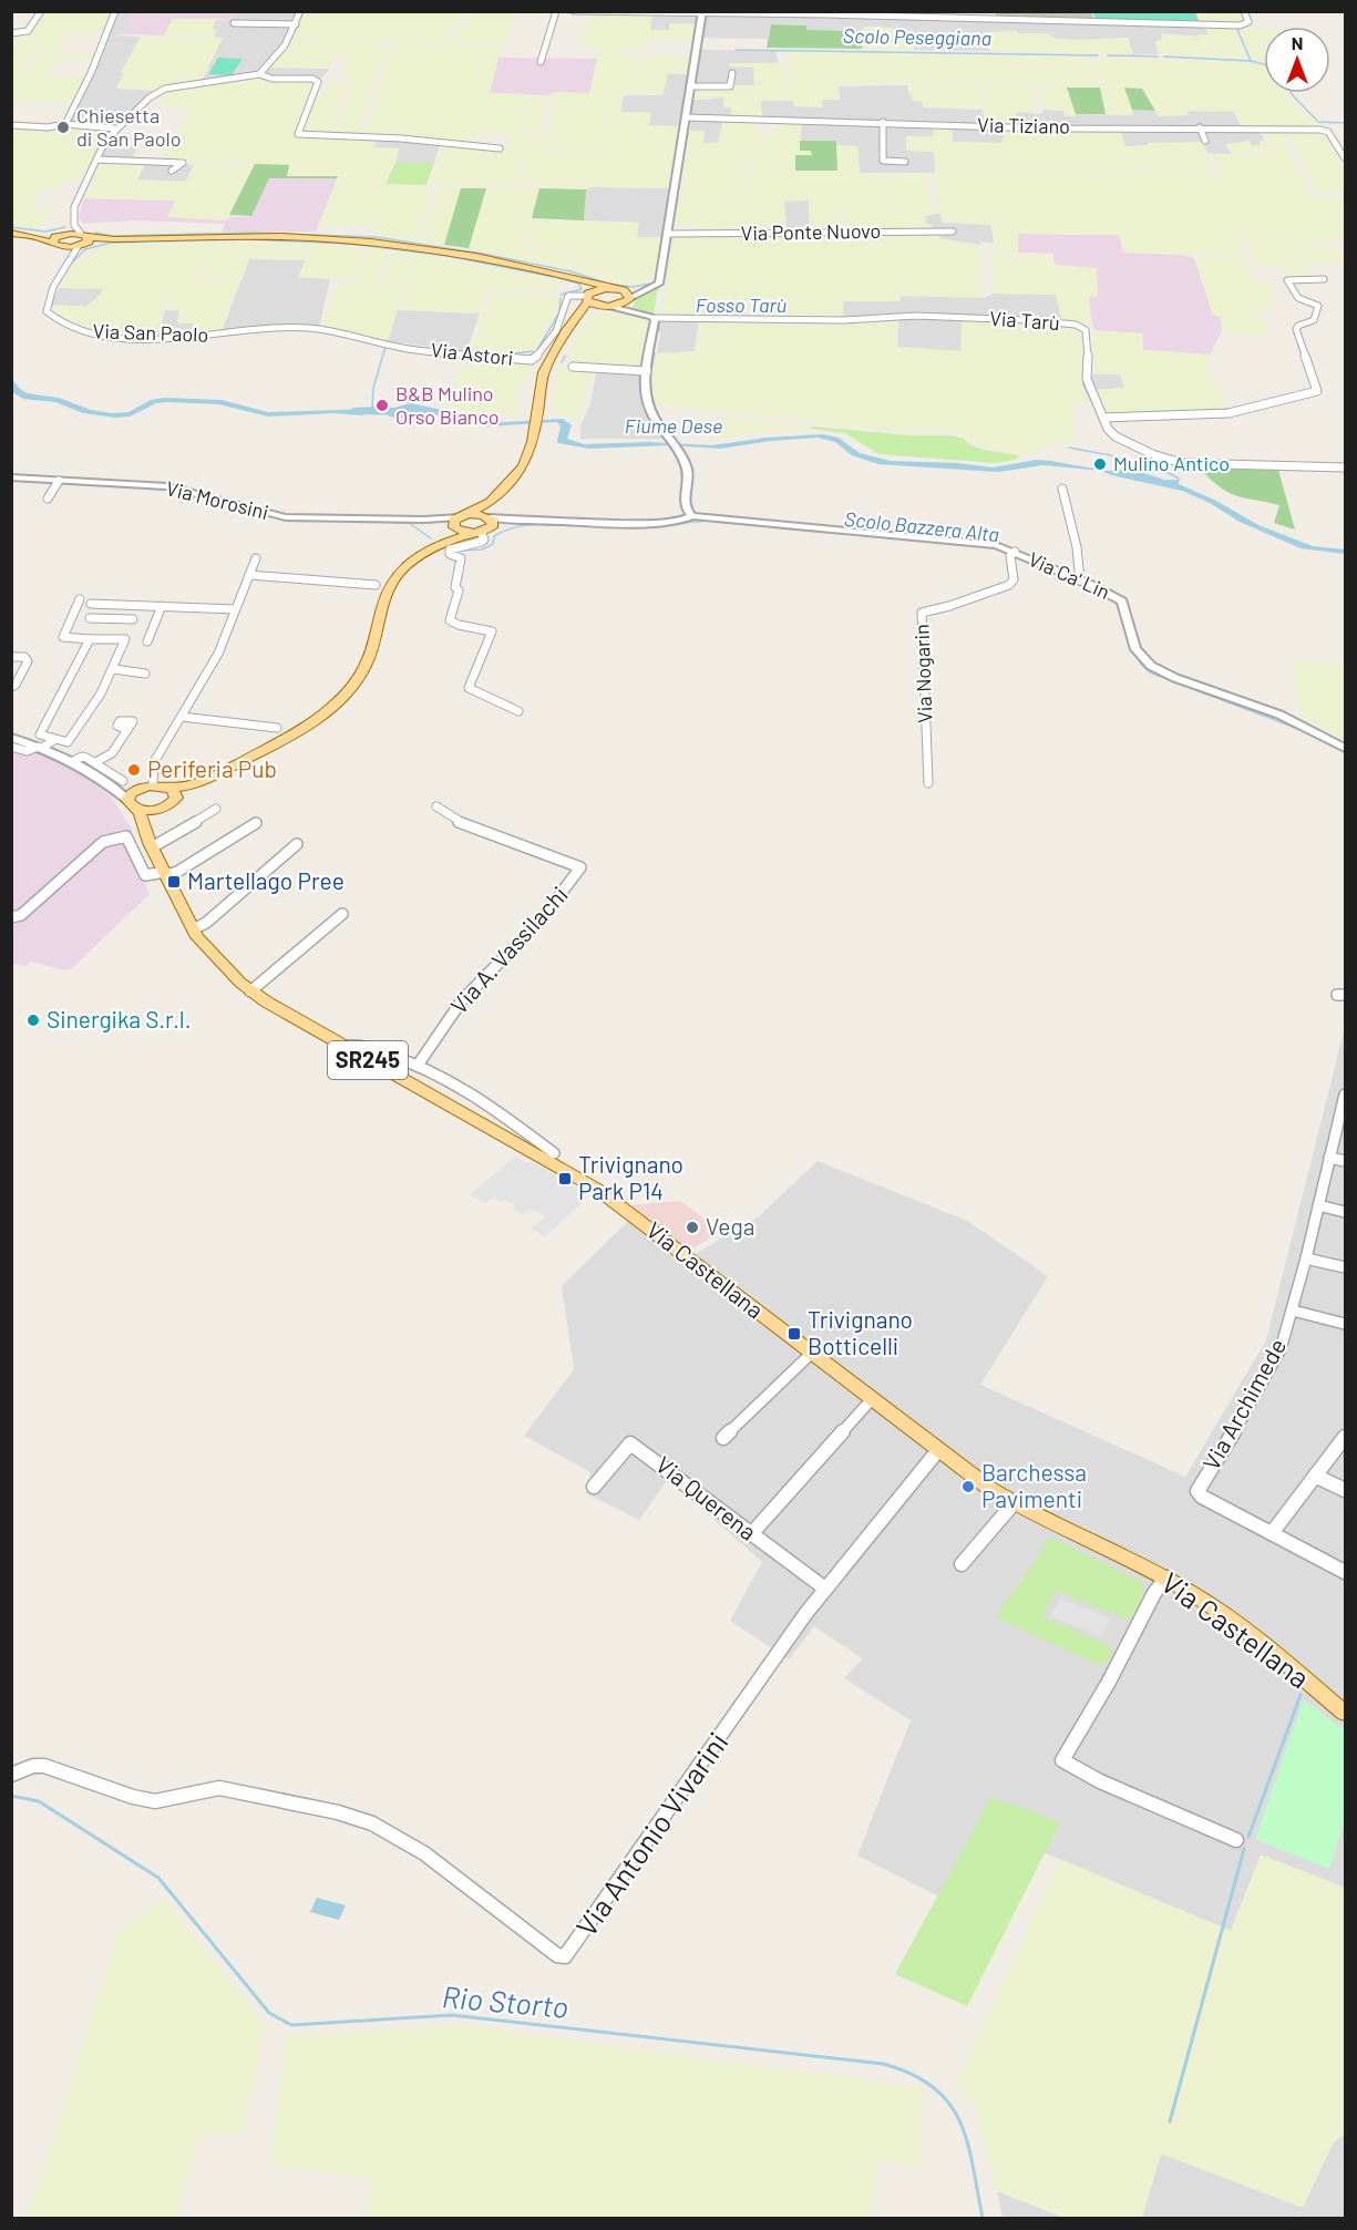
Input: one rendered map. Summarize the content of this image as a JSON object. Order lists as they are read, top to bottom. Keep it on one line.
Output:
{"streets":{"main road":["SR245","Via Castellana"],"street":["Via Tiziano","Via Ponte Nuovo","Via Tarù","Via San Paolo","Via Astori","Via Morosini","Via Ca' Lin","Via Nogarin","Via A. Vassilachi","Via Archimede","Via Querena","Via Antonio Vivarini"]},"crossings":[["Via San Paolo","Via Astori"],["Via Ca' Lin","Via Nogarin"],["Via A. Vassilachi","Via Castellana"],["Via Castellana","Via Antonio Vivarini"],["Via Querena","Via Antonio Vivarini"]],"water":["Scolo Peseggiana","Fosso Tarù","Fiume Dese","Scolo Bazzera Alta","Rio Storto"],"places":{"other":["Chiesetta di San Paolo","B&B Mulino Orso Bianco","Mulino Antico","Periferia Pub","Sinergika S.r.l.","Vega","Barchessa Pavimenti"],"transit":["Martellago Pree","Trivignano Park P14","Trivignano Botticelli"]},"north":"top"}
